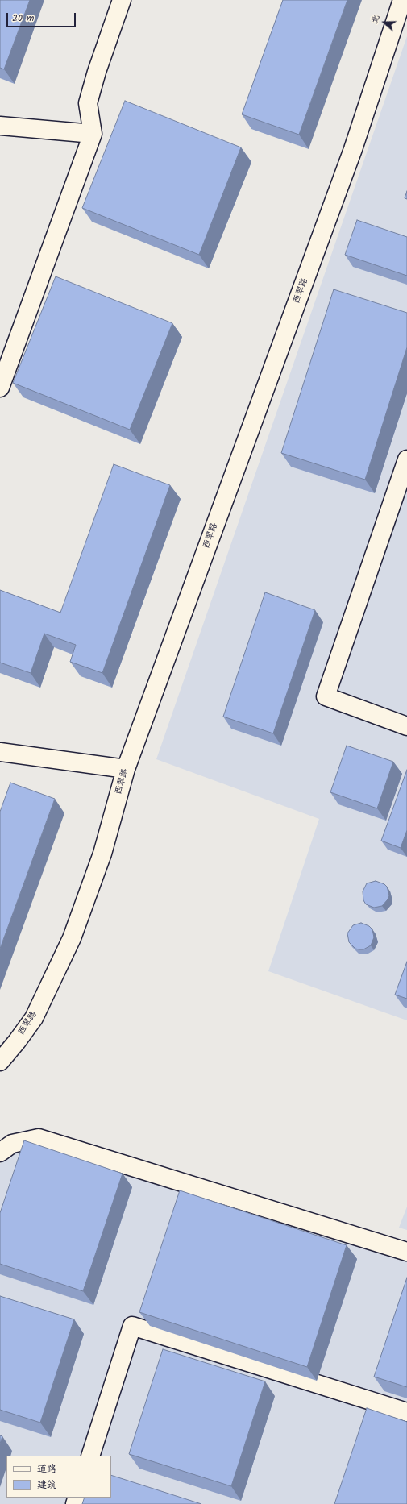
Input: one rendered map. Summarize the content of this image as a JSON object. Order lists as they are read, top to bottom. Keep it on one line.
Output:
{"streets":{"street":["西翠路"]},"legend":["道路","建筑"],"scale_bar":"20 m","north":"left"}
